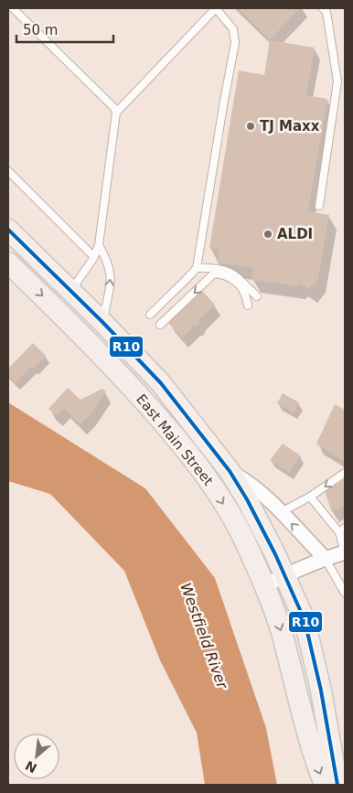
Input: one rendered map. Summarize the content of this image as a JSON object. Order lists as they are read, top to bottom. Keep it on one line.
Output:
{"streets":{"main road":["East Main Street"]},"water":["Westfield River"],"places":["TJ Maxx","ALDI"],"lines":["transit line R10"],"scale_bar":"50 m","north":"bottom left"}
